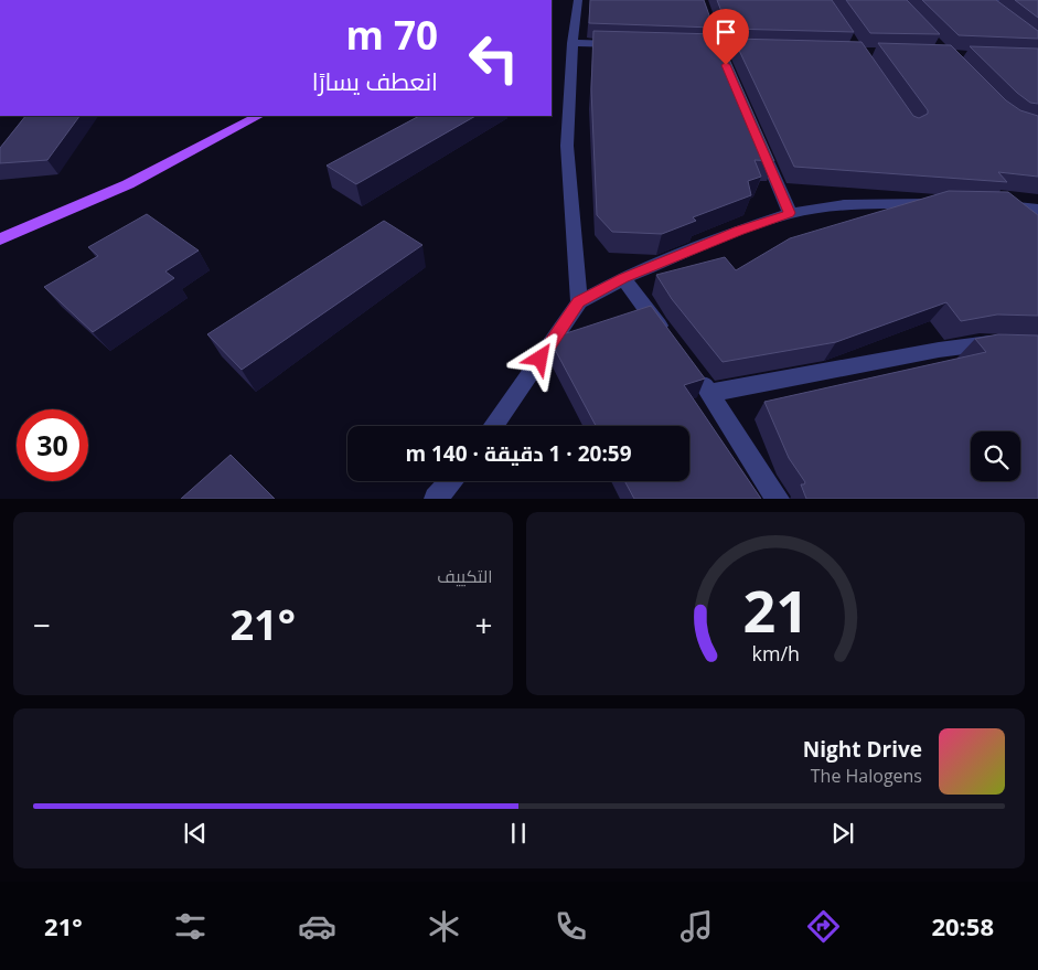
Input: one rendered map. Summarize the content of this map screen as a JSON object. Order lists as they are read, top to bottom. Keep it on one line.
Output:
{"page":{"turn":["70 m","انعطف يسارًا"],"limit":"30","trip":"20:59 · 1 دقيقة · 140 m","tile":"التكييف","heat":["−","21°","+"],"song":["Night Drive","The Halogens"],"tabs":["20:58","21°"],"gauge":["21","km/h"]}}
